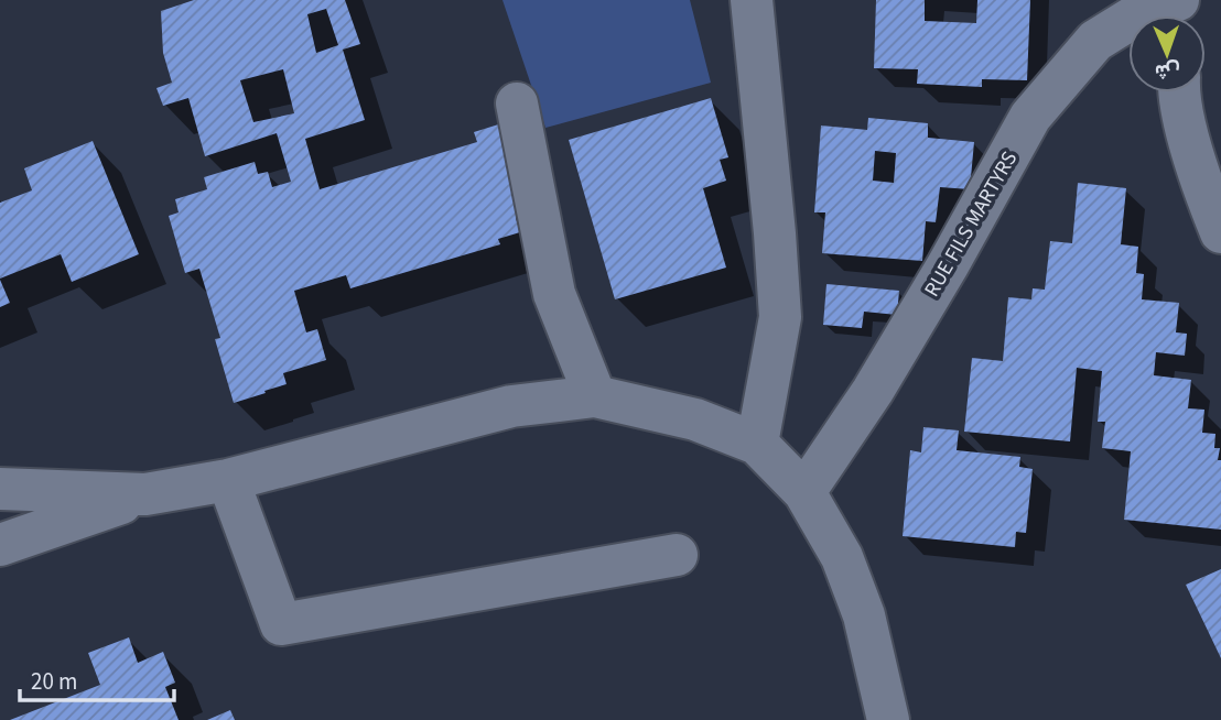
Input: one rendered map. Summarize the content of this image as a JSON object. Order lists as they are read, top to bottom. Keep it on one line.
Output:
{"streets":{"street":["RUE FILS MARTYRS"]},"scale_bar":"20 m","north":"bottom"}
